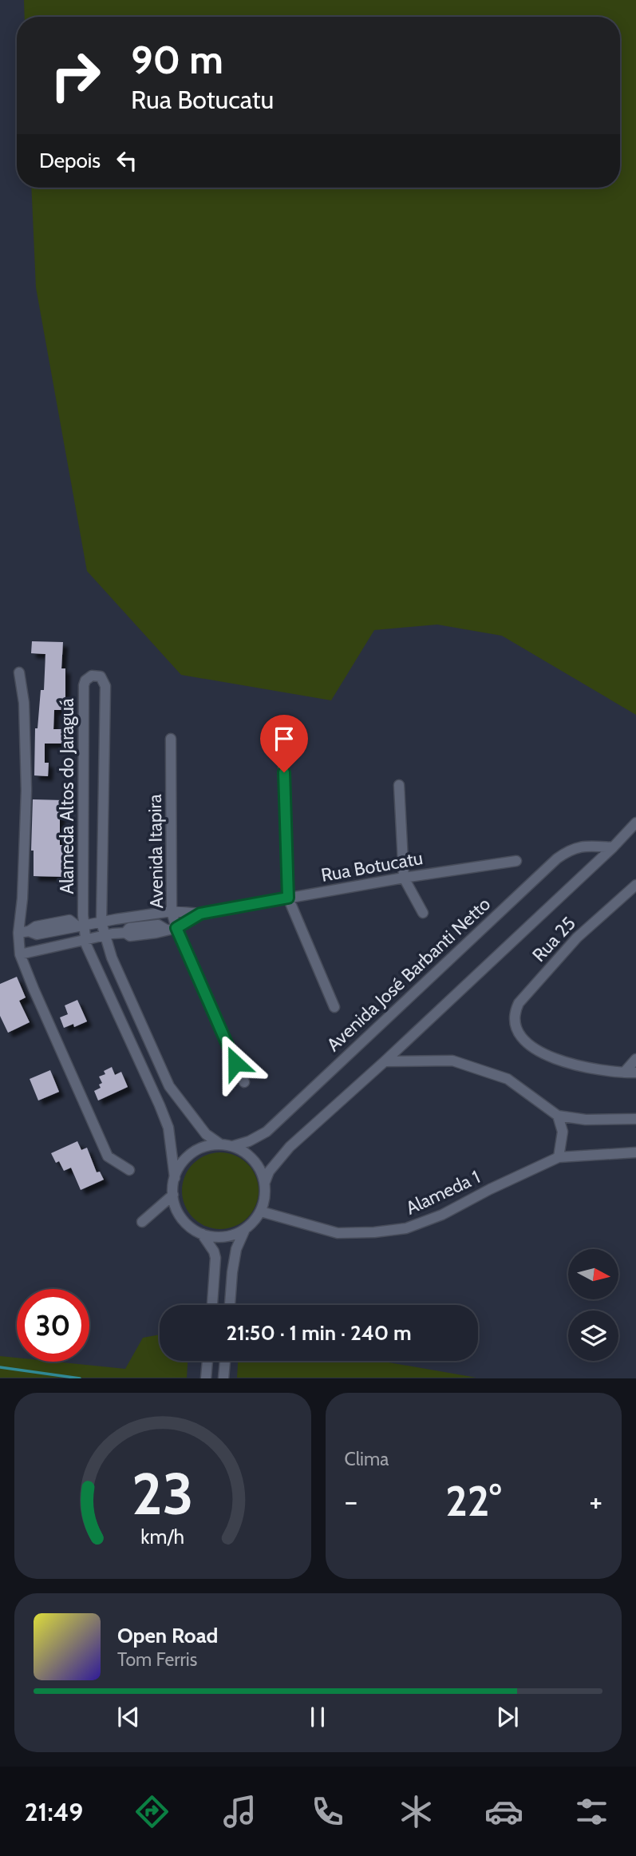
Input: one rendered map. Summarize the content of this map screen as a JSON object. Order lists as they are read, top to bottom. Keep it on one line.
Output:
{"streets":{"street":["Alameda Altos do Jaraguá","Avenida Itapira","Rua Botucatu","Rua 25","Avenida José Barbanti Netto","Alameda 1"]},"crossings":[["Alameda Altos do Jaraguá","Rua Botucatu"],["Alameda Altos do Jaraguá","Avenida José Barbanti Netto"],["Alameda Altos do Jaraguá","Alameda 1"],["Avenida Itapira","Rua Botucatu"],["Avenida José Barbanti Netto","Alameda 1"]],"north":"right","page":{"turn":["90 m","Rua Botucatu"],"then":"Depois","limit":"30","trip":"21:50 · 1 min · 240 m","tile":"Clima","heat":["−","22°","+"],"song":["Open Road","Tom Ferris"],"tabs":"21:49","gauge":["23","km/h"]}}
